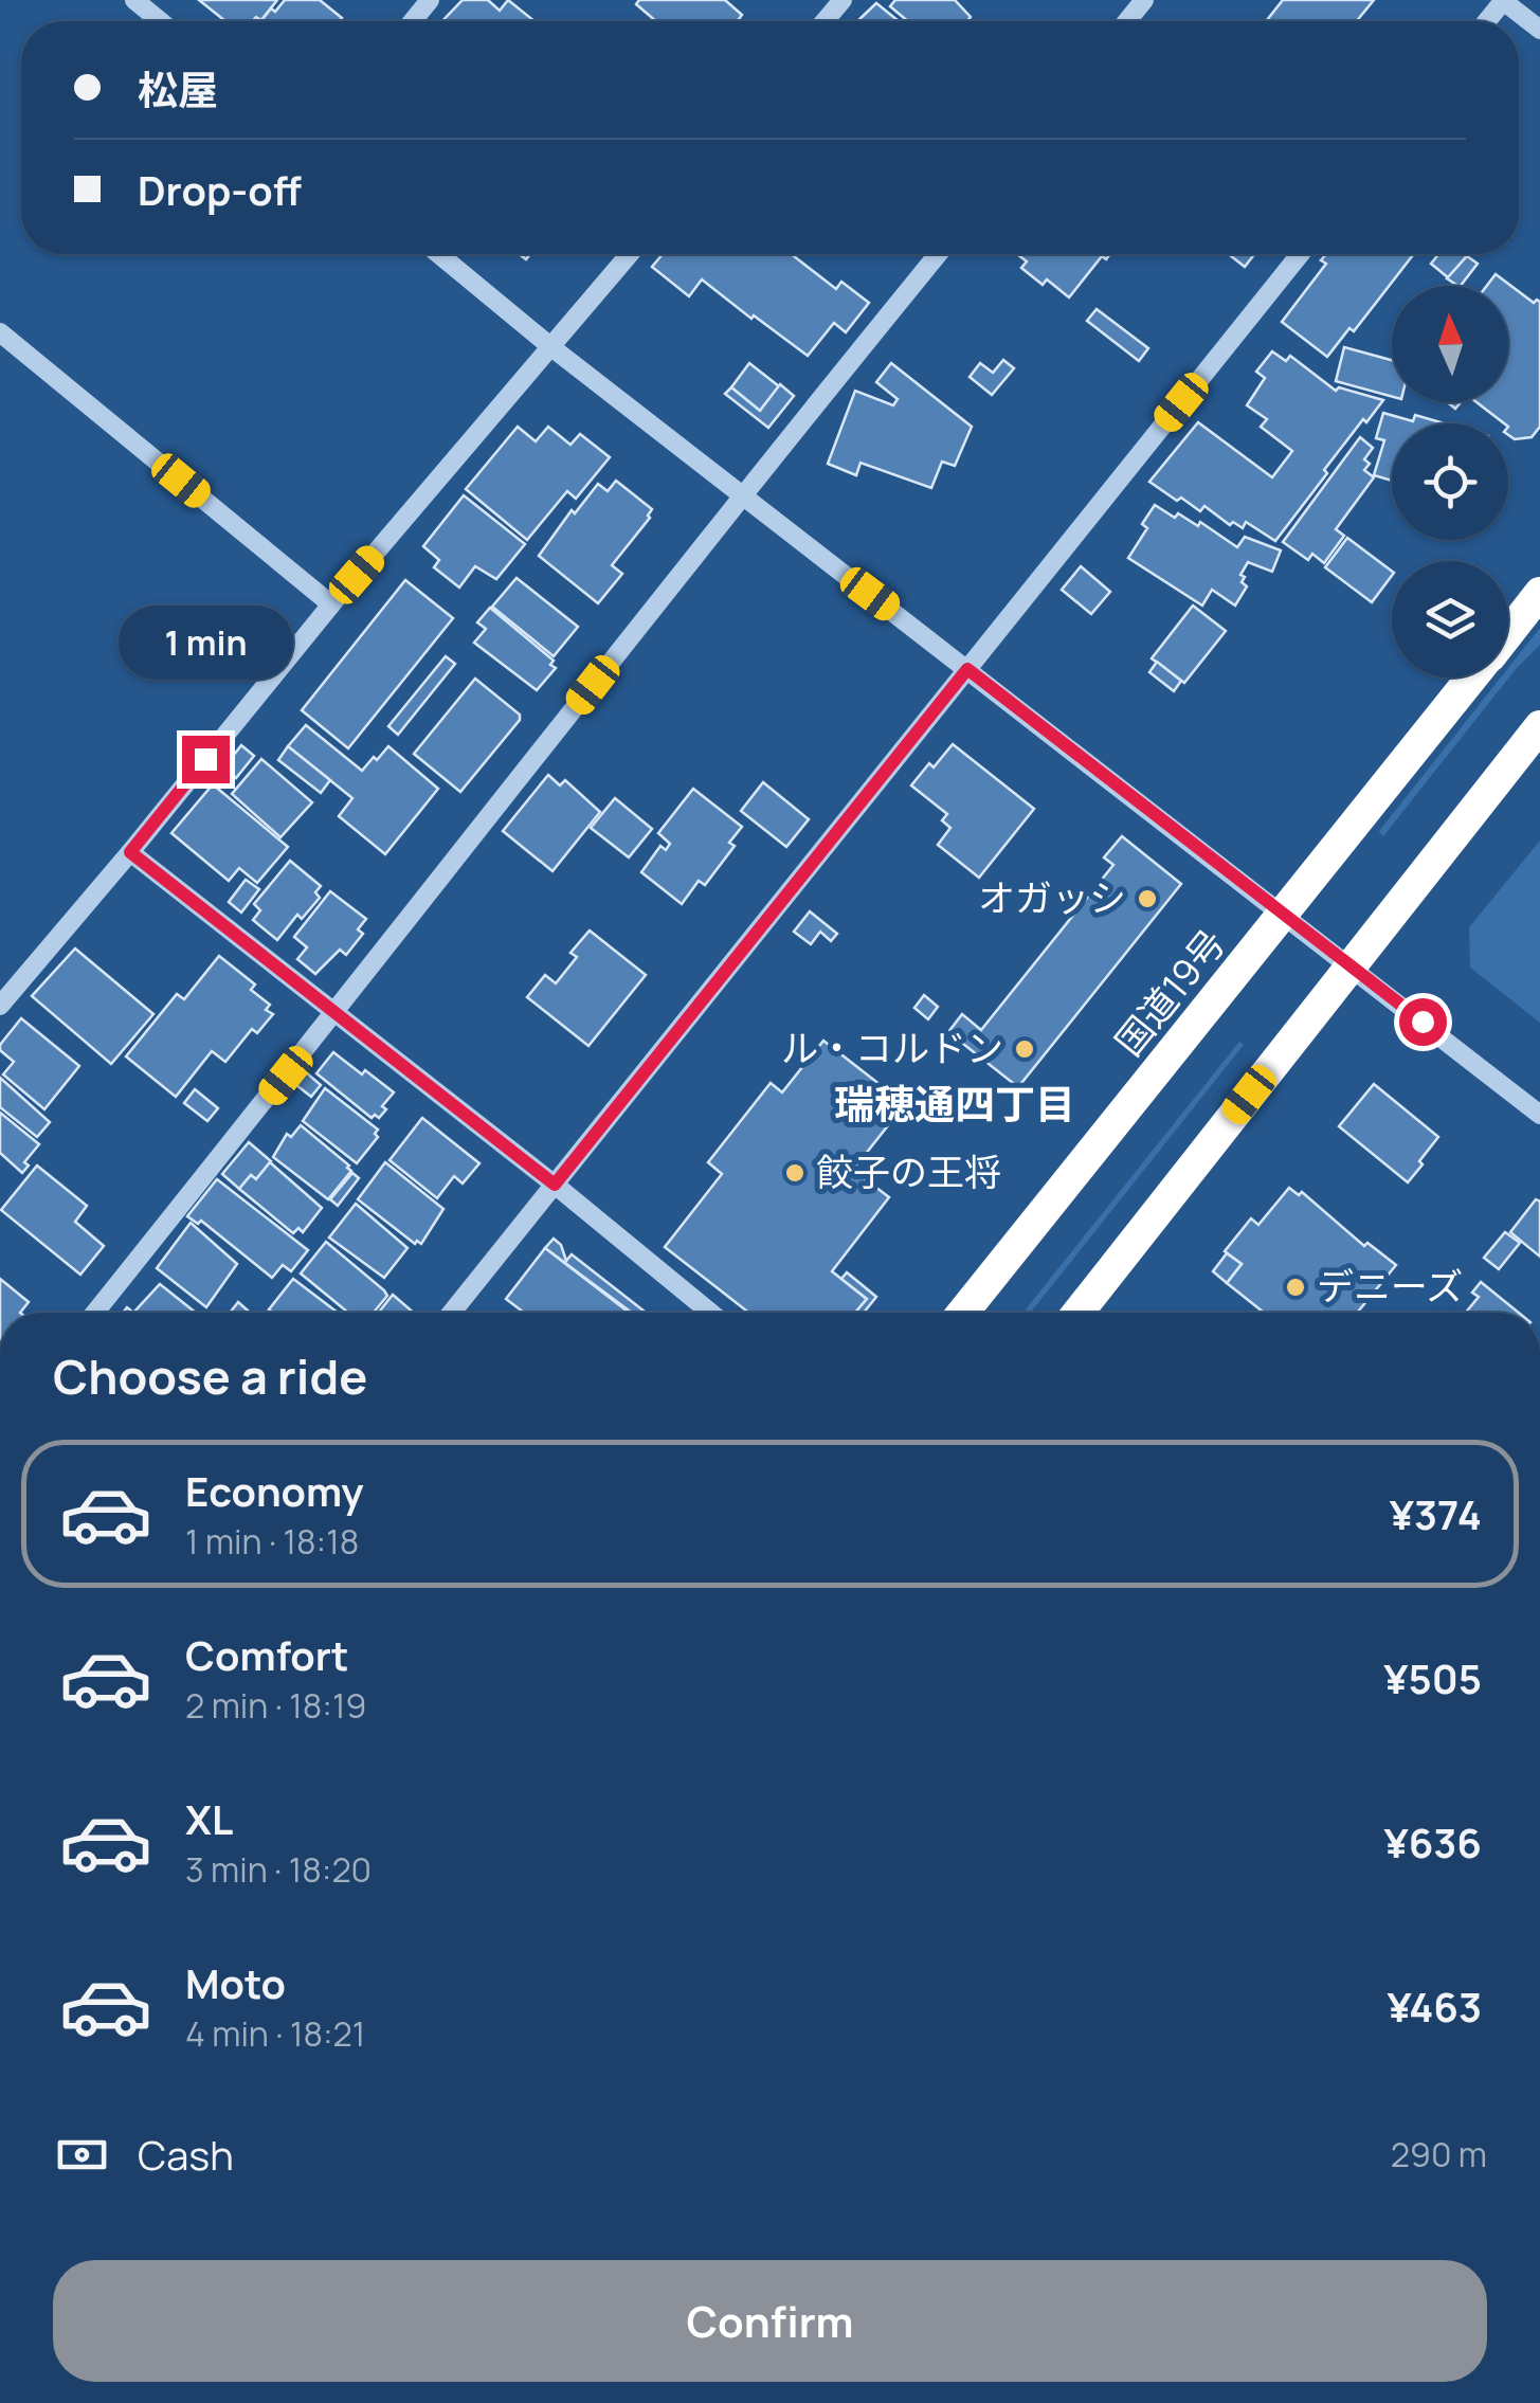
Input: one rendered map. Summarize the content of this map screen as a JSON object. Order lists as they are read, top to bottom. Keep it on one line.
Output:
{"streets":{"highway":["国道19号"]},"districts":["瑞穂通四丁目"],"places":["オガッシ","ル・コルドン","餃子の王将","デニーズ"],"north":"top","page":{"banner":["松屋","Drop-off"],"bubble":"1 min","heading":"Choose a ride","list":[{"name":"Economy","note":"1 min · 18:18","value":"¥374"},{"name":"Comfort","note":"2 min · 18:19","value":"¥505"},{"name":"XL","note":"3 min · 18:20","value":"¥636"},{"name":"Moto","note":"4 min · 18:21","value":"¥463"}],"pay":["Cash","290 m"],"buttons":"Confirm"}}
